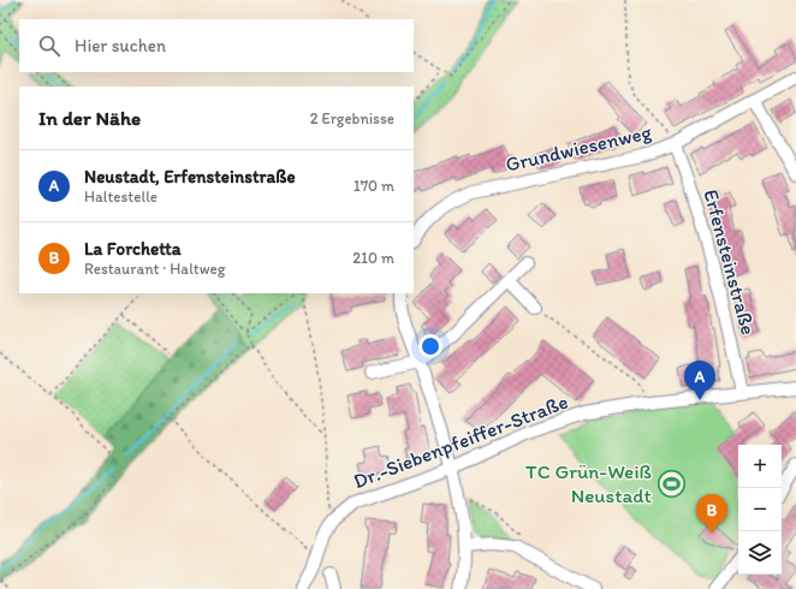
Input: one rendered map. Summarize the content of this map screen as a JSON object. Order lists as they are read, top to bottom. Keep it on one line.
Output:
{"streets":{"street":["Grundwiesenweg","Erfensteinstraße","Dr.-Siebenpfeiffer-Straße"]},"crossings":[["Grundwiesenweg","Erfensteinstraße"],["Erfensteinstraße","Dr.-Siebenpfeiffer-Straße"]],"places":{"sports":["TC Grün-Weiß Neustadt"]},"page":{"search":"Hier suchen","heading":["In der Nähe","2 Ergebnisse"],"list":[{"mark":"A","name":"Neustadt, Erfensteinstraße","note":"Haltestelle","value":"170 m"},{"mark":"B","name":"La Forchetta","note":"Restaurant · Haltweg","value":"210 m"}],"pins":["A","B"],"map_buttons":["+","−"]}}
